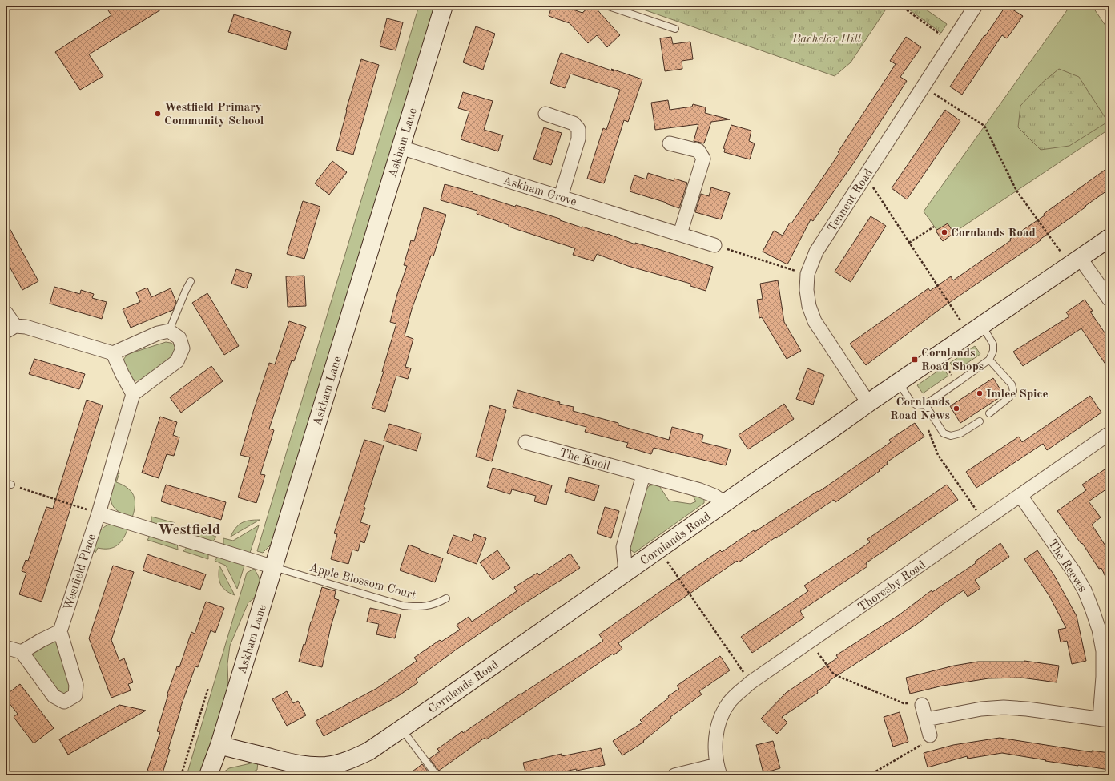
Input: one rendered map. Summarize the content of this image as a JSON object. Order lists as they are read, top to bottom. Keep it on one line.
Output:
{"streets":{"street":["Askham Lane","Askham Grove","Tennent Road","The Knoll","Cornlands Road","The Reeves","Westfield Place","Thoresby Road"],"lane":["Apple Blossom Court"]},"crossings":[["Askham Lane","Askham Grove"],["Askham Lane","Cornlands Road"],["Askham Lane","Apple Blossom Court"],["Tennent Road","Cornlands Road"],["The Knoll","Cornlands Road"],["The Reeves","Thoresby Road"]],"districts":["Westfield"],"parks":["Bachelor Hill"],"places":{"other":["Westfield Primary Community School","Cornlands Road","Imlee Spice","Cornlands Road News"],"transit":["Cornlands Road Shops"]}}
